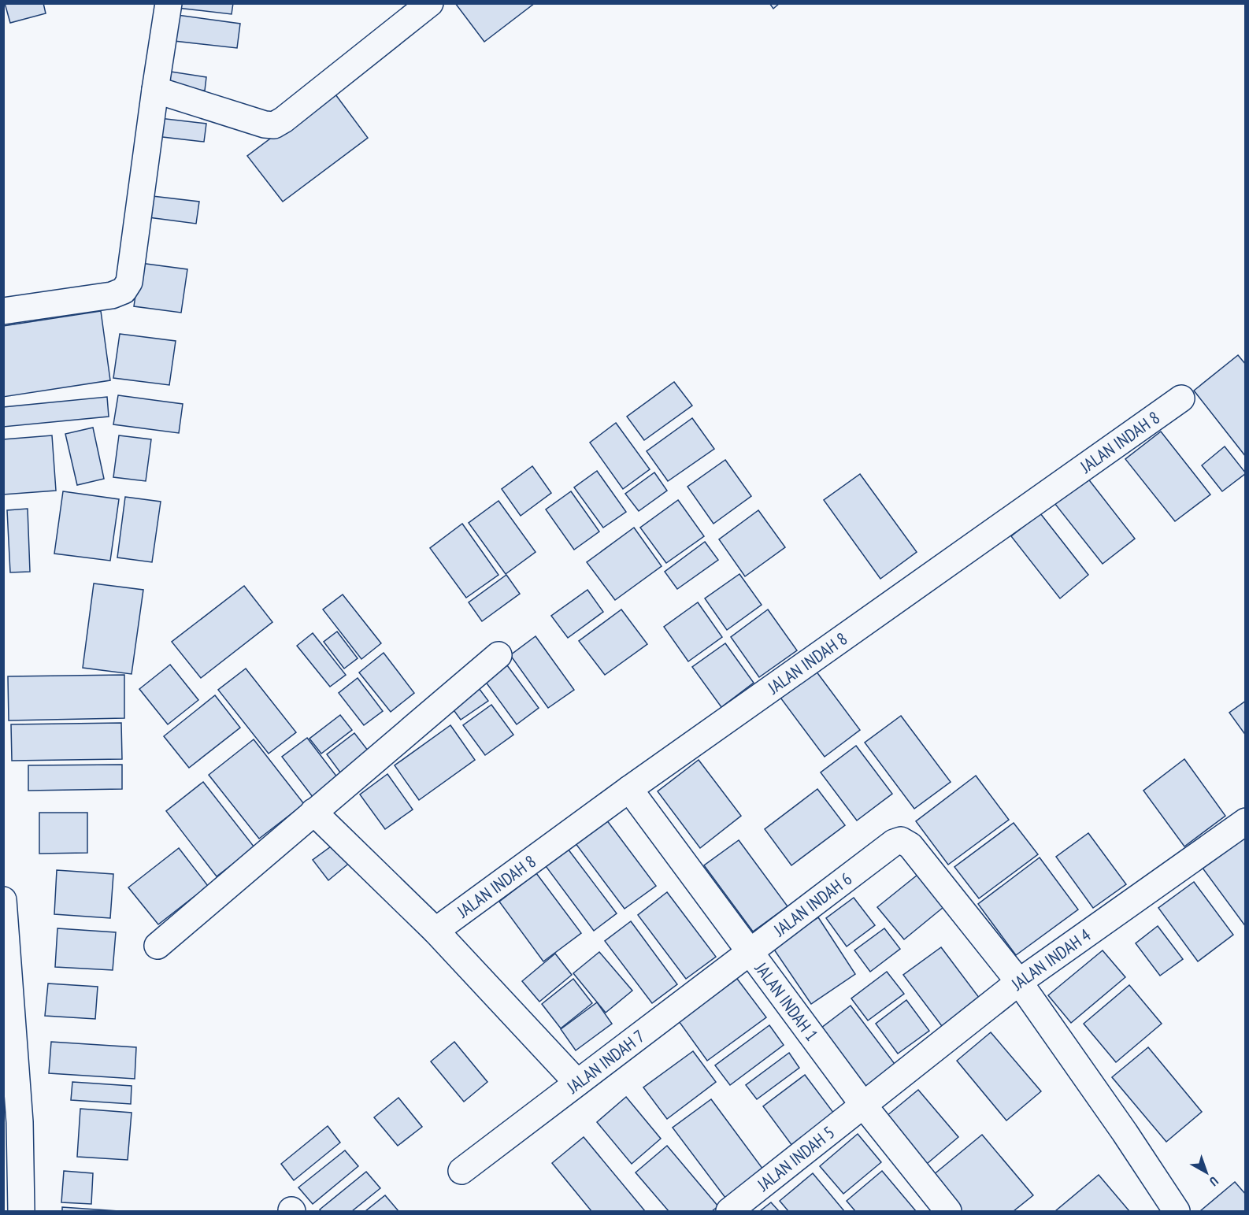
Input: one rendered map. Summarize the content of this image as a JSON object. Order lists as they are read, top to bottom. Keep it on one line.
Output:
{"streets":{"street":["JALAN INDAH 8","JALAN INDAH 6","JALAN INDAH 4","JALAN INDAH 1","JALAN INDAH 7","JALAN INDAH 5"]},"crossings":[["JALAN INDAH 8","JALAN INDAH 1"],["JALAN INDAH 6","JALAN INDAH 4"],["JALAN INDAH 6","JALAN INDAH 1"],["JALAN INDAH 6","JALAN INDAH 7"],["JALAN INDAH 4","JALAN INDAH 1"],["JALAN INDAH 4","JALAN INDAH 5"],["JALAN INDAH 1","JALAN INDAH 7"],["JALAN INDAH 1","JALAN INDAH 5"]],"north":"bottom right"}
